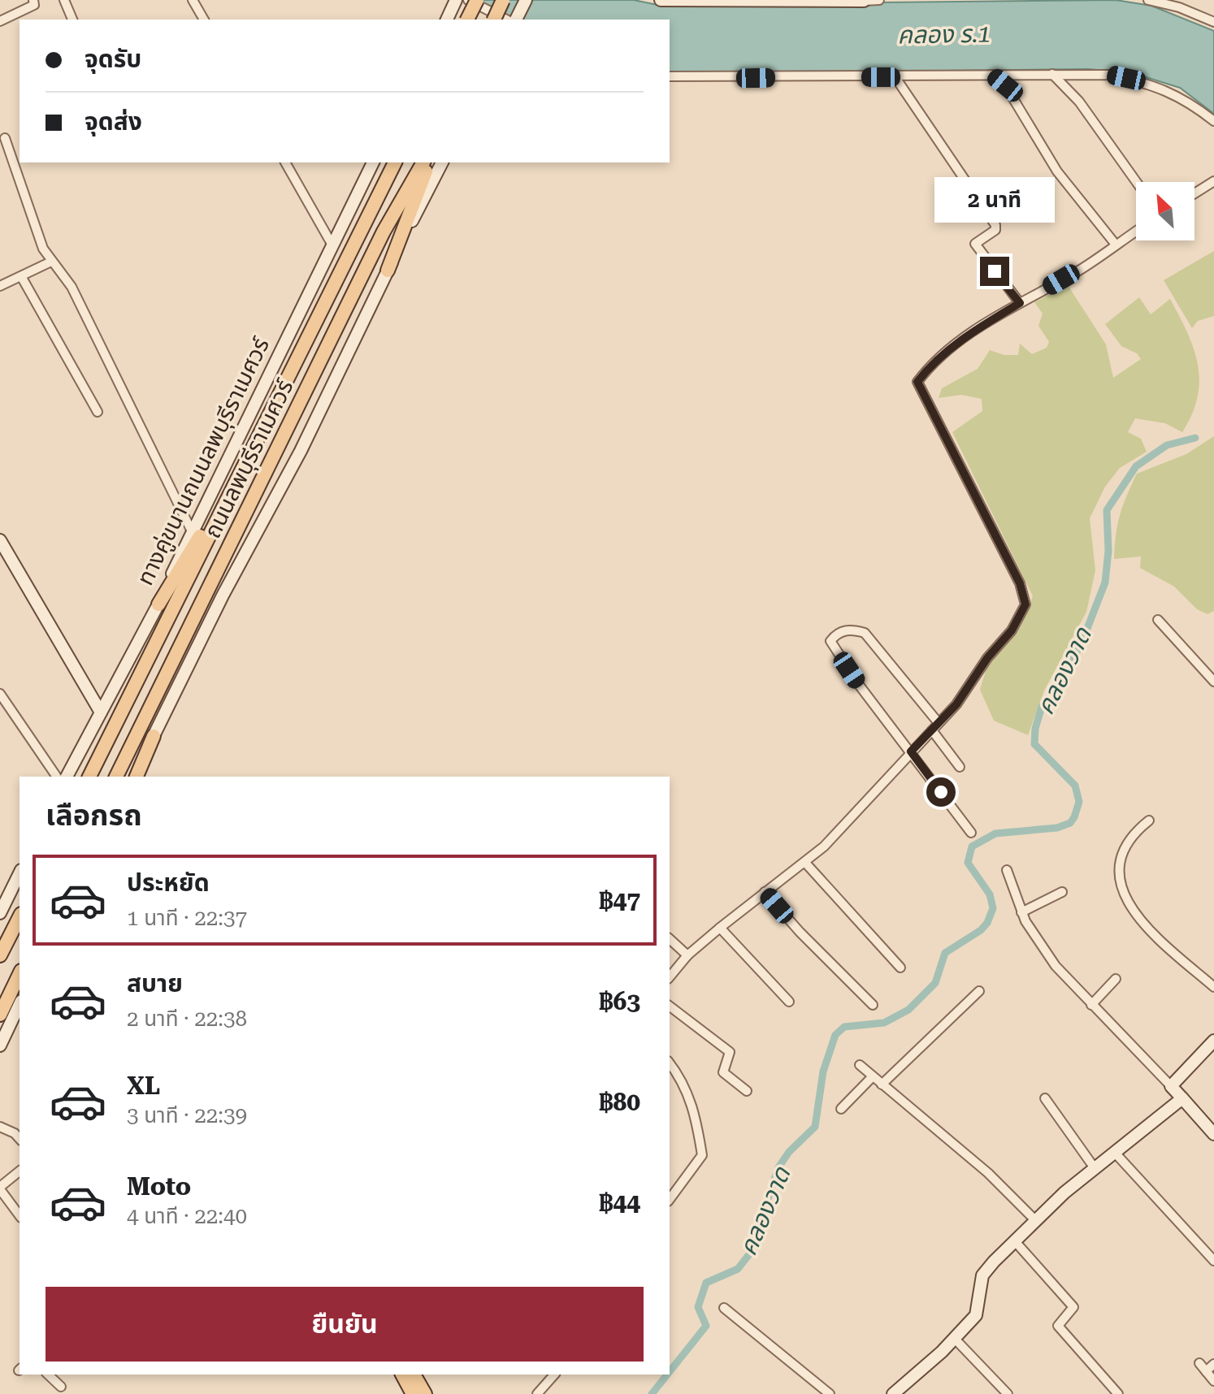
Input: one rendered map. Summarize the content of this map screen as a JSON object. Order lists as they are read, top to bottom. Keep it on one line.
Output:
{"streets":{"main road":["ถนนลพบุรีราเมศวร์","ทางคู่ขนานถนนลพบุรีราเมศวร์"]},"water":["คลอง ร.1","คลองวาด"],"north":"top left","page":{"banner":["จุดรับ","จุดส่ง"],"bubble":"2 นาที","heading":"เลือกรถ","list":[{"name":"ประหยัด","note":"1 นาที · 22:37","value":"฿47"},{"name":"สบาย","note":"2 นาที · 22:38","value":"฿63"},{"name":"XL","note":"3 นาที · 22:39","value":"฿80"},{"name":"Moto","note":"4 นาที · 22:40","value":"฿44"}],"buttons":"ยืนยัน"}}
